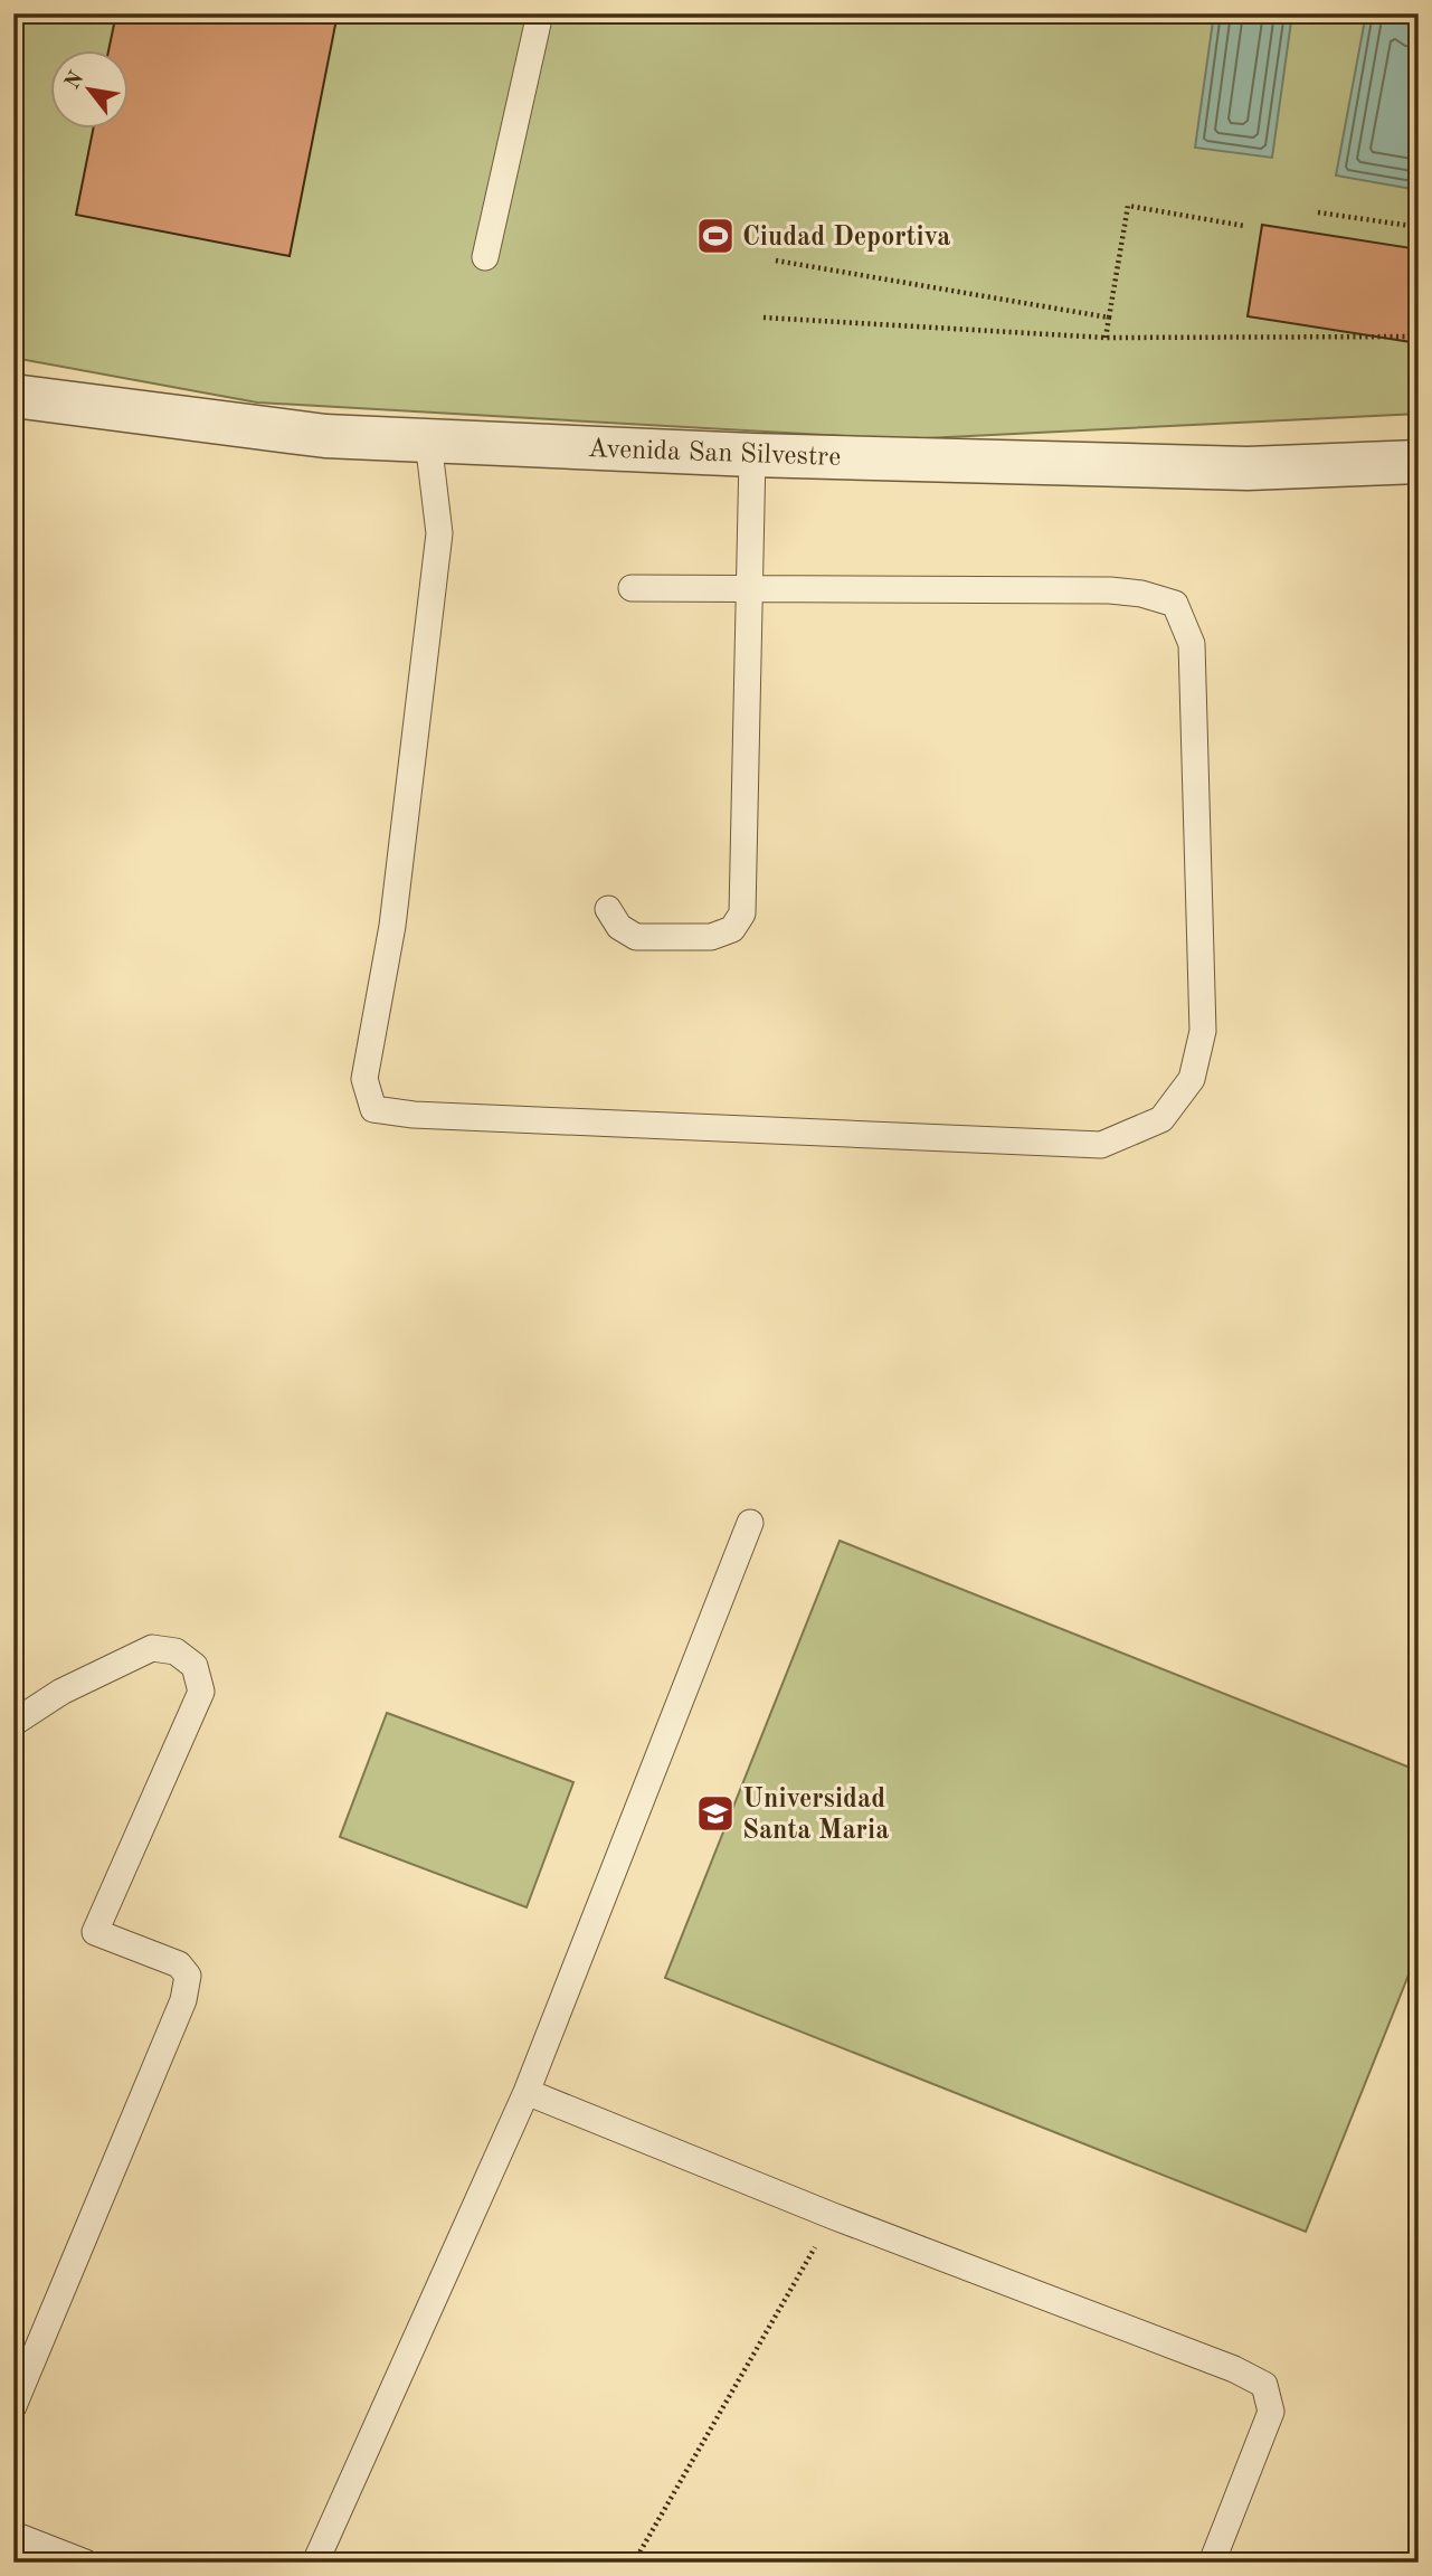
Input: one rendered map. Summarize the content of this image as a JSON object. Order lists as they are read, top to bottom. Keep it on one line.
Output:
{"streets":{"street":["Avenida San Silvestre"]},"places":{"sports":["Ciudad Deportiva"],"school or university":["Universidad Santa Maria"]},"north":"top left"}
